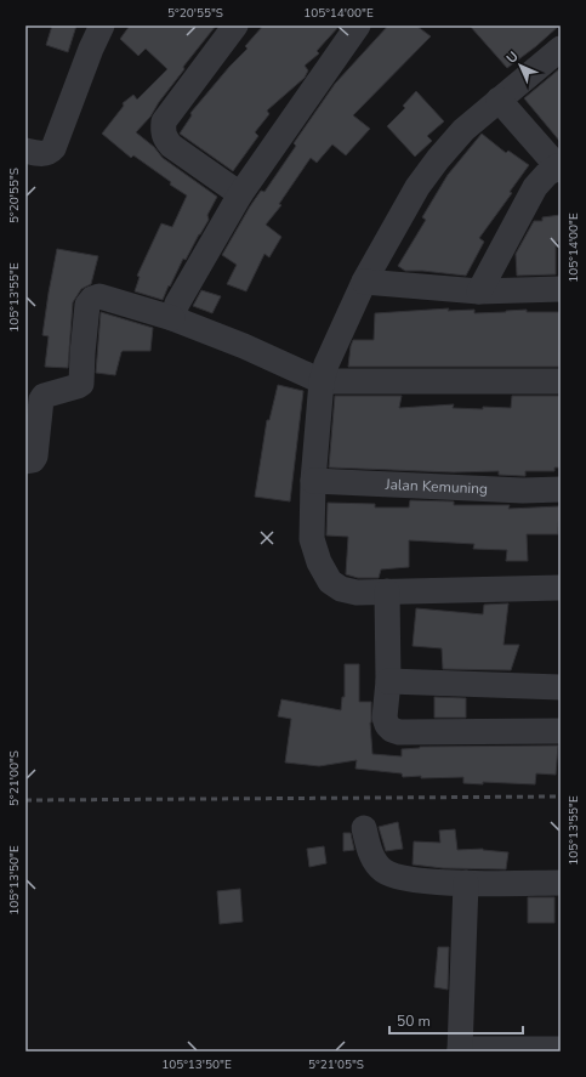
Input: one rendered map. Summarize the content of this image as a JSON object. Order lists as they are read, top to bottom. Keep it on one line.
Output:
{"streets":{"street":["Jalan Kemuning"]},"scale_bar":"50 m","north":"top left","coordinates":["5°20'55\"S","105°14'00\"E","105°13'55\"E","5°21'00\"S","105°13'50\"E","5°21'05\"S"]}
